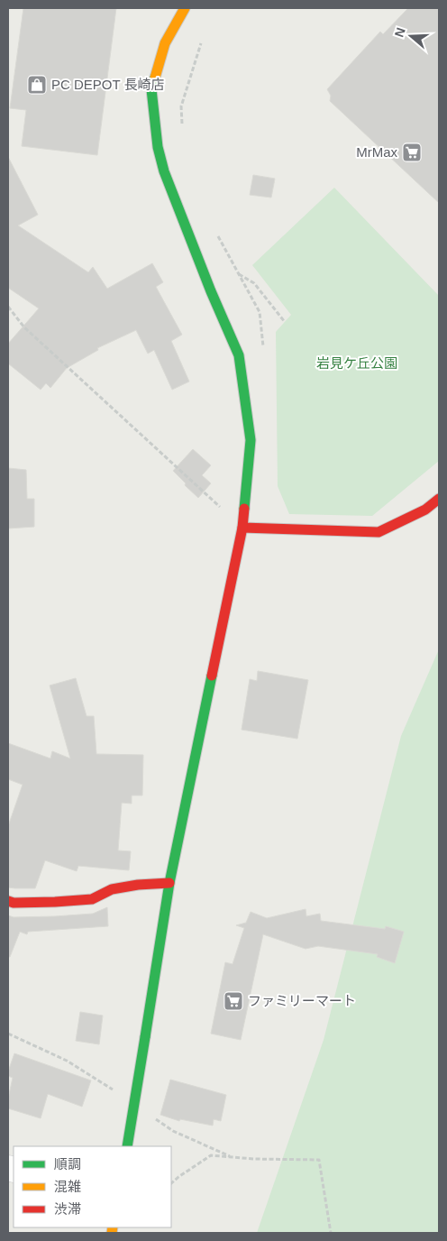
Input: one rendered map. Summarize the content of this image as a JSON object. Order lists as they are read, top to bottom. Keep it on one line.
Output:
{"parks":["岩見ケ丘公園"],"places":{"shop":["PC DEPOT 長崎店"],"supermarket":["MrMax","ファミリーマート"]},"legend":["順調","混雑","渋滞"],"north":"left"}
